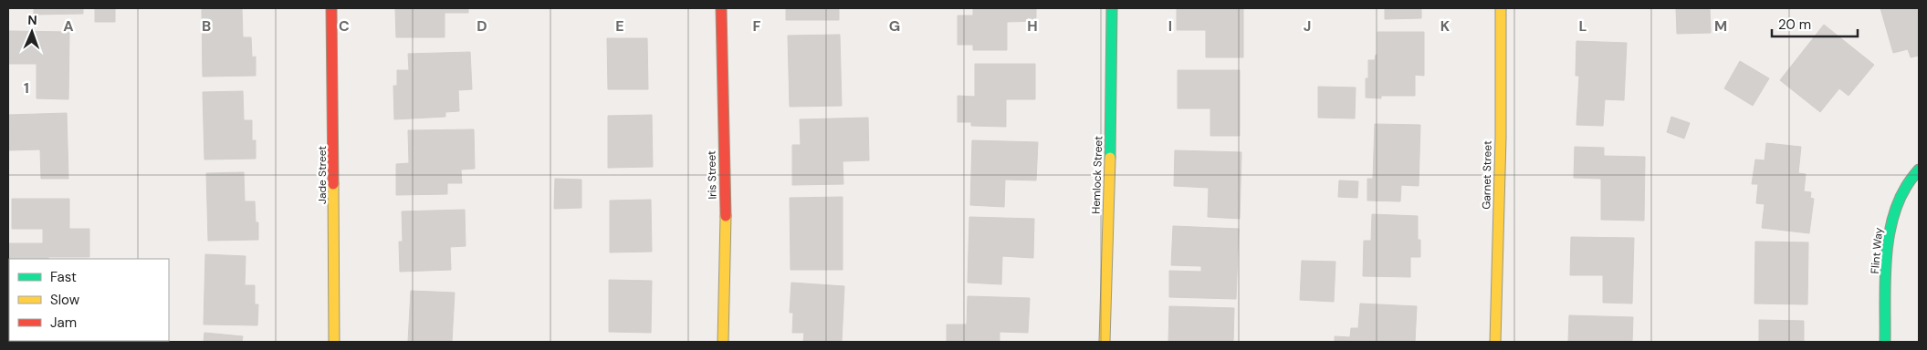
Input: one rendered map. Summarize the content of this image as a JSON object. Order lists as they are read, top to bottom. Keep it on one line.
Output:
{"streets":{"street":["Jade Street","Iris Street","Hemlock Street","Garnet Street","Flint Way"]},"legend":["Fast","Slow","Jam"],"scale_bar":"20 m","north":"top","grid":{"columns":["A","B","C","D","E","F","G","H","I","J","K","L","M"],"rows":["1"]}}
